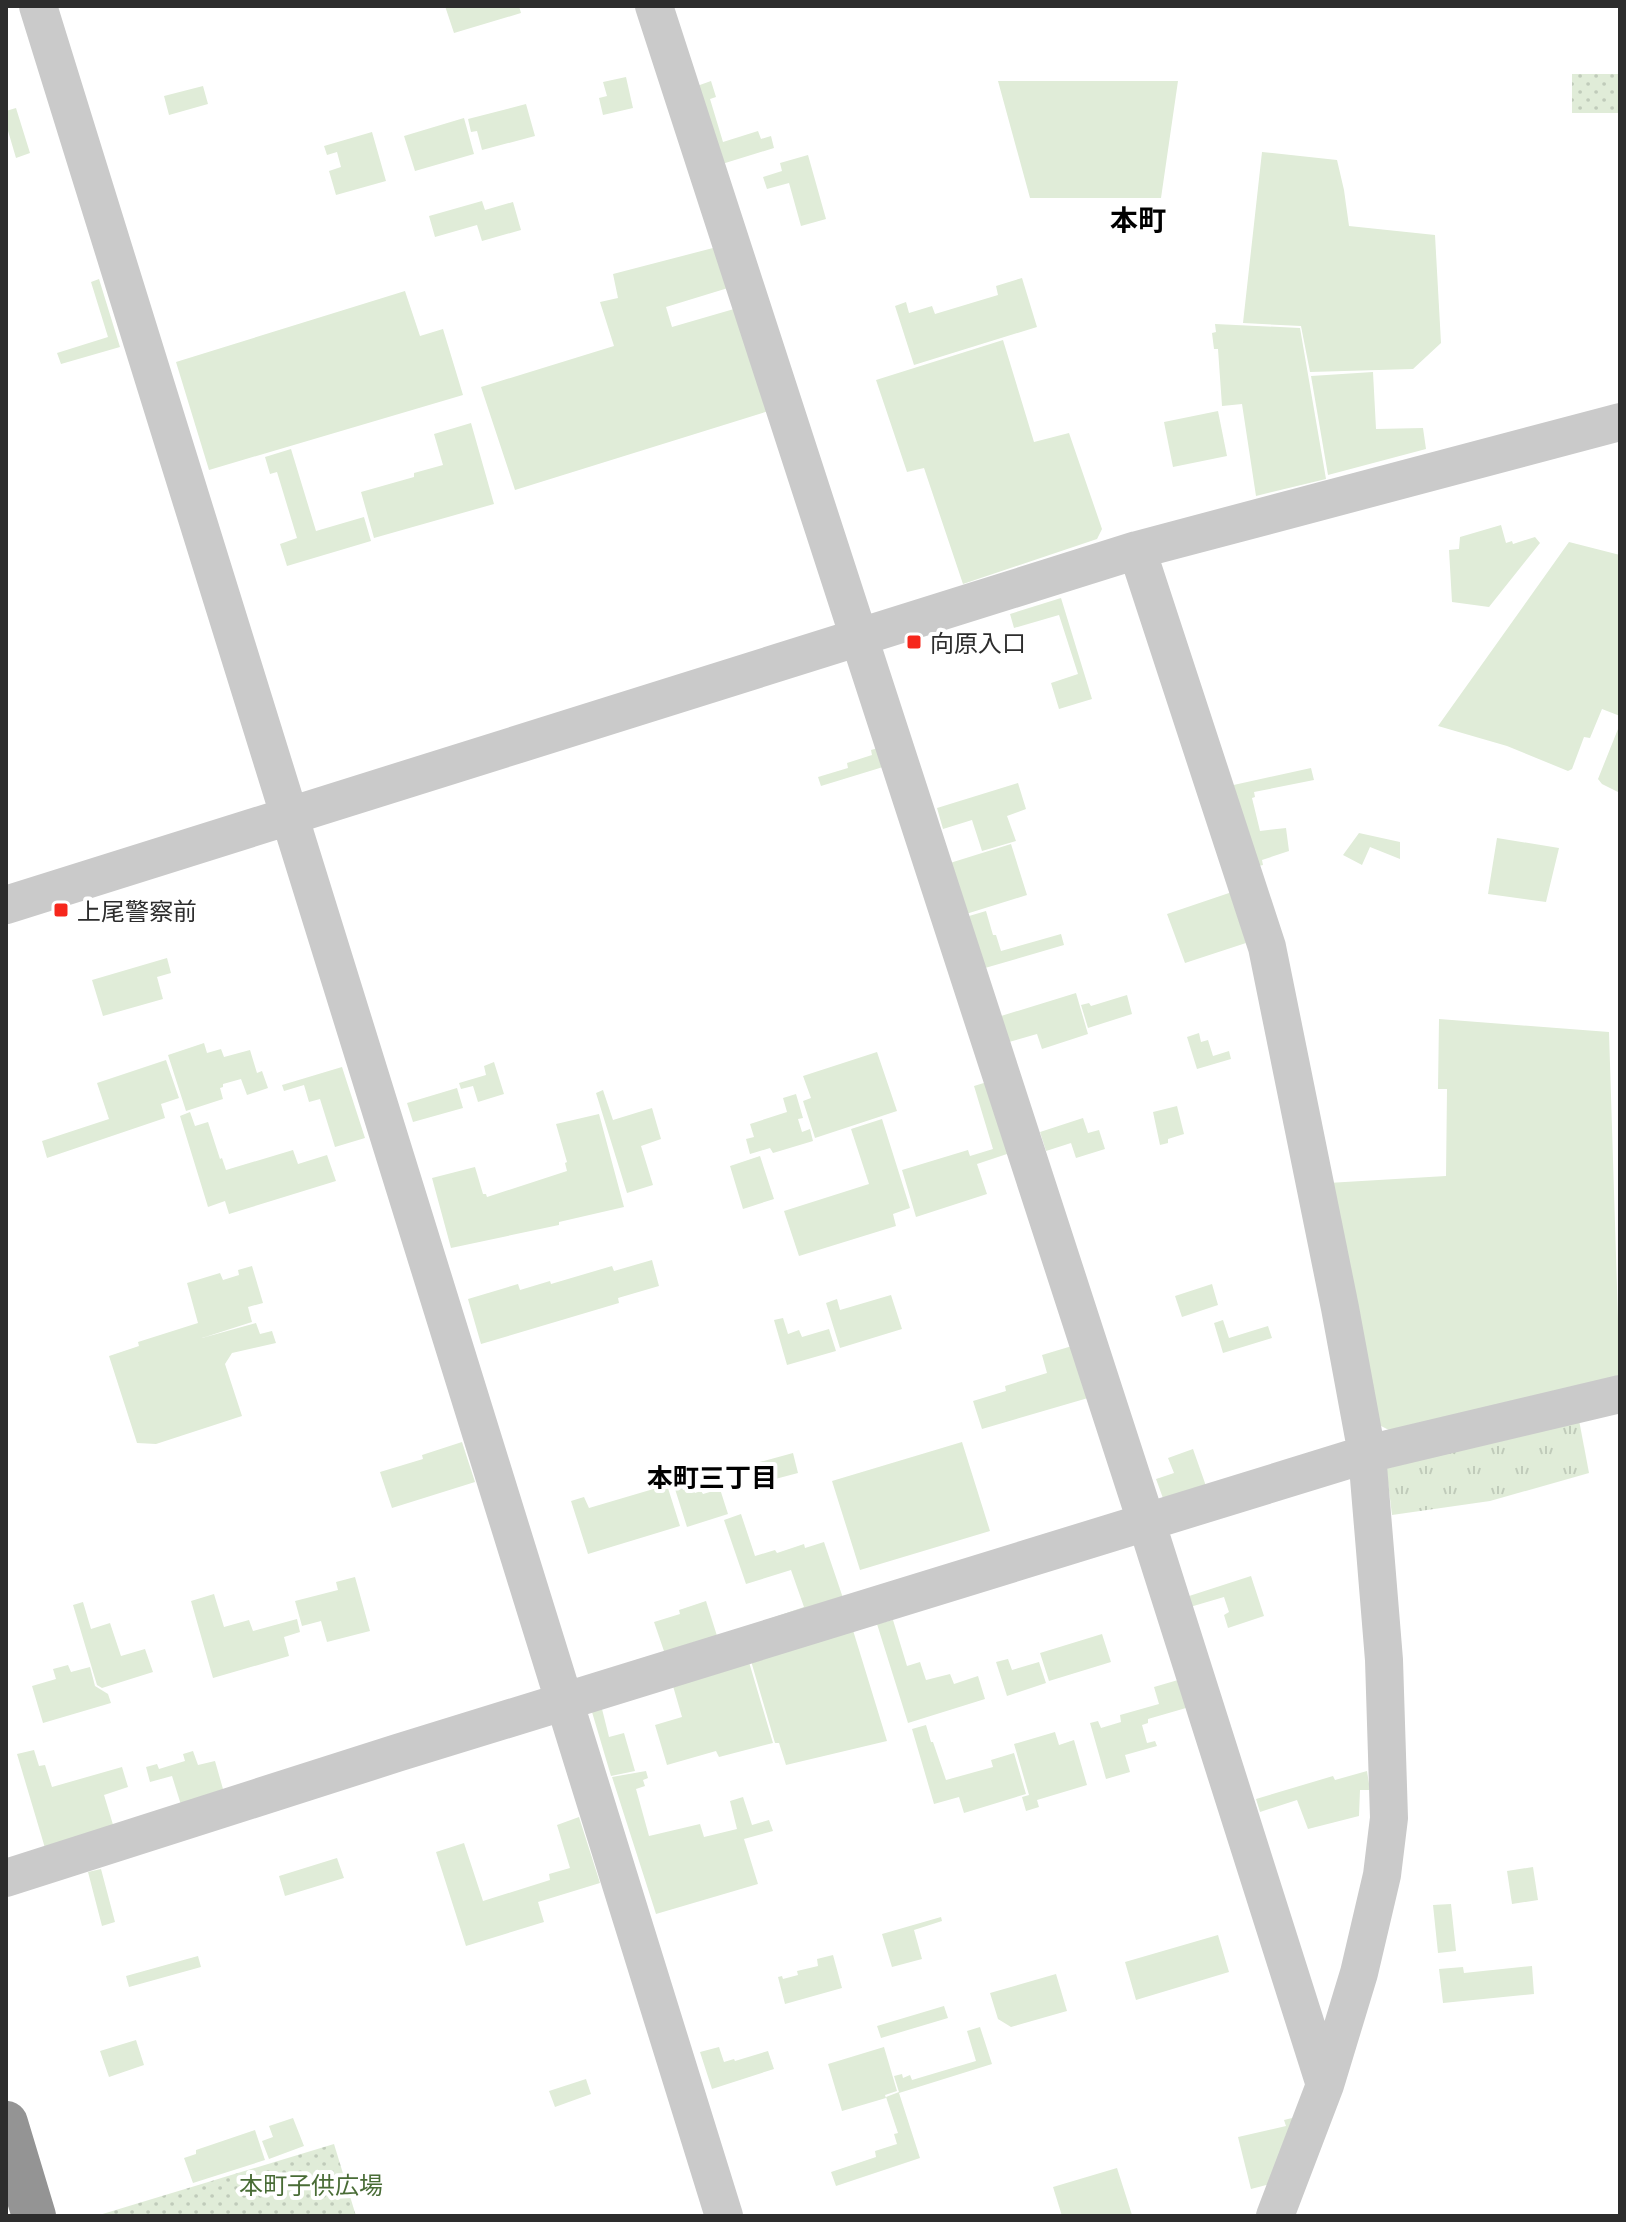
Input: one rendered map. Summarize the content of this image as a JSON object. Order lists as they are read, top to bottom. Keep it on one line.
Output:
{"districts":["本町","本町三丁目"],"parks":["本町子供広場"],"places":{"transit":["向原入口","上尾警察前"]}}
